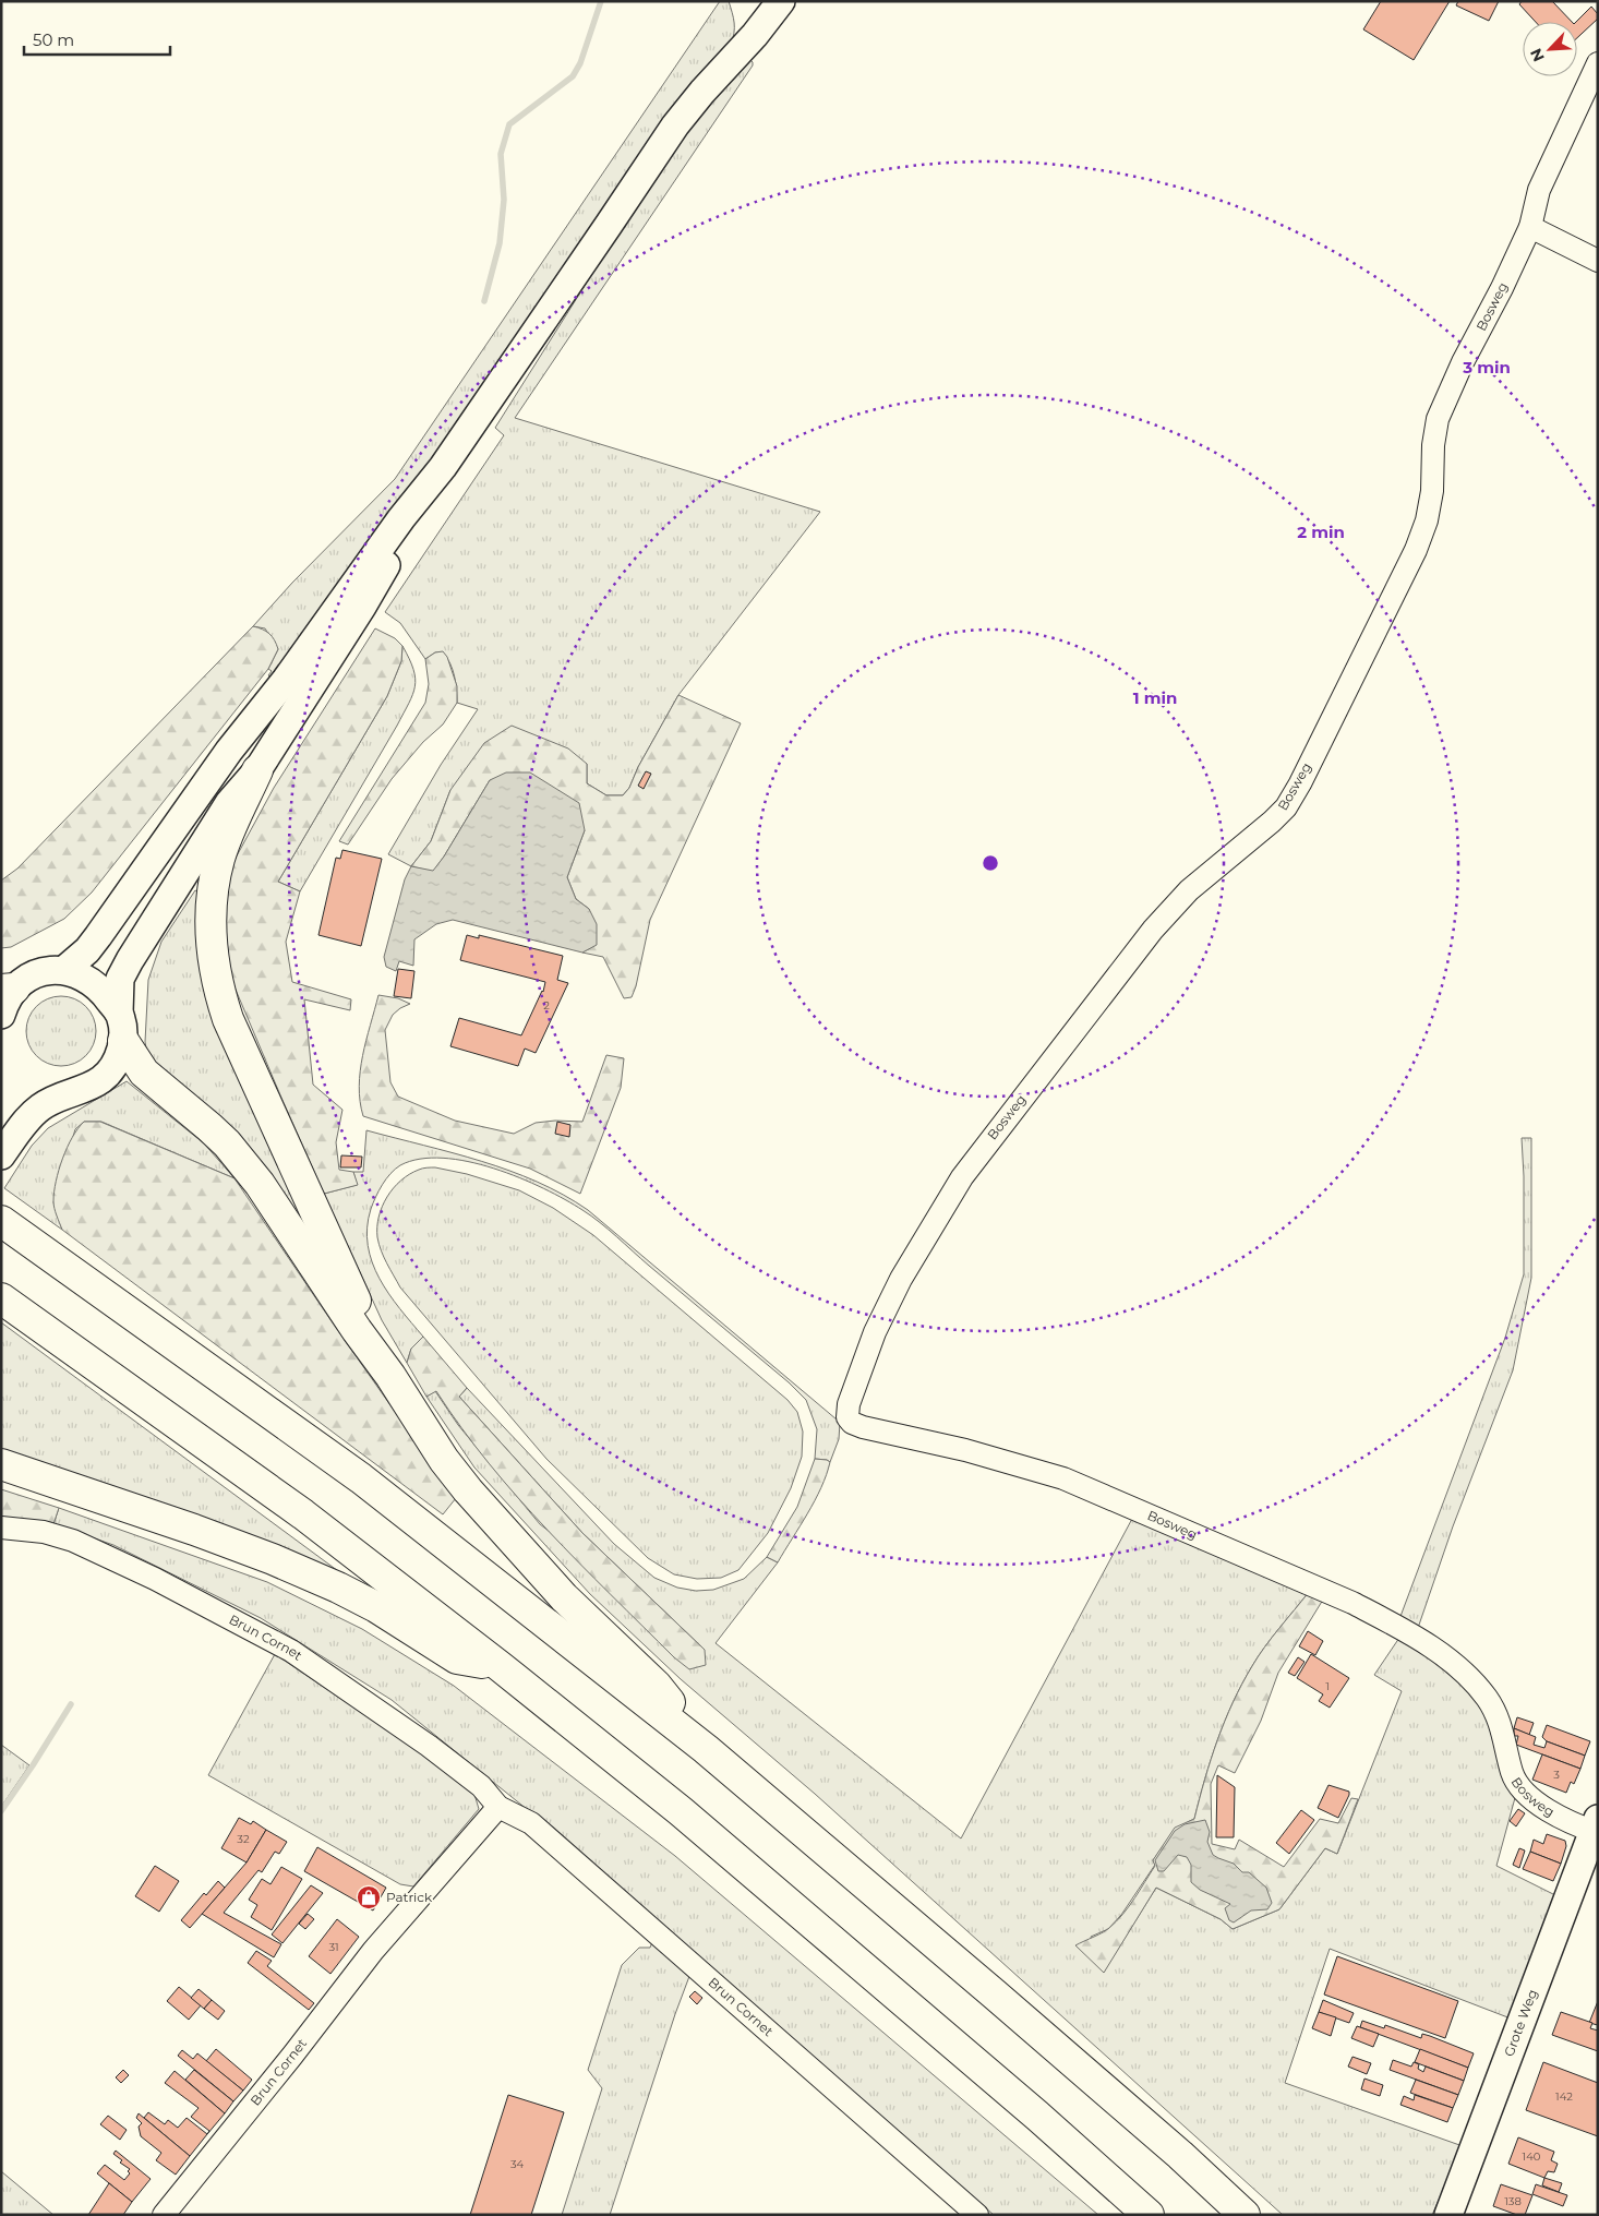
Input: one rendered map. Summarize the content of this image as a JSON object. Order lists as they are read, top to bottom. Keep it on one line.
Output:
{"streets":{"main road":["Grote Weg"],"street":["Bosweg","Brun Cornet"]},"crossings":[["Bosweg","Grote Weg"]],"places":{"shop":["Patrick"]},"house_numbers":["2","1","3","32","31","142","140","34","138"],"scale_bar":"50 m","north":"bottom left","rings":["3 min","2 min","1 min"]}
